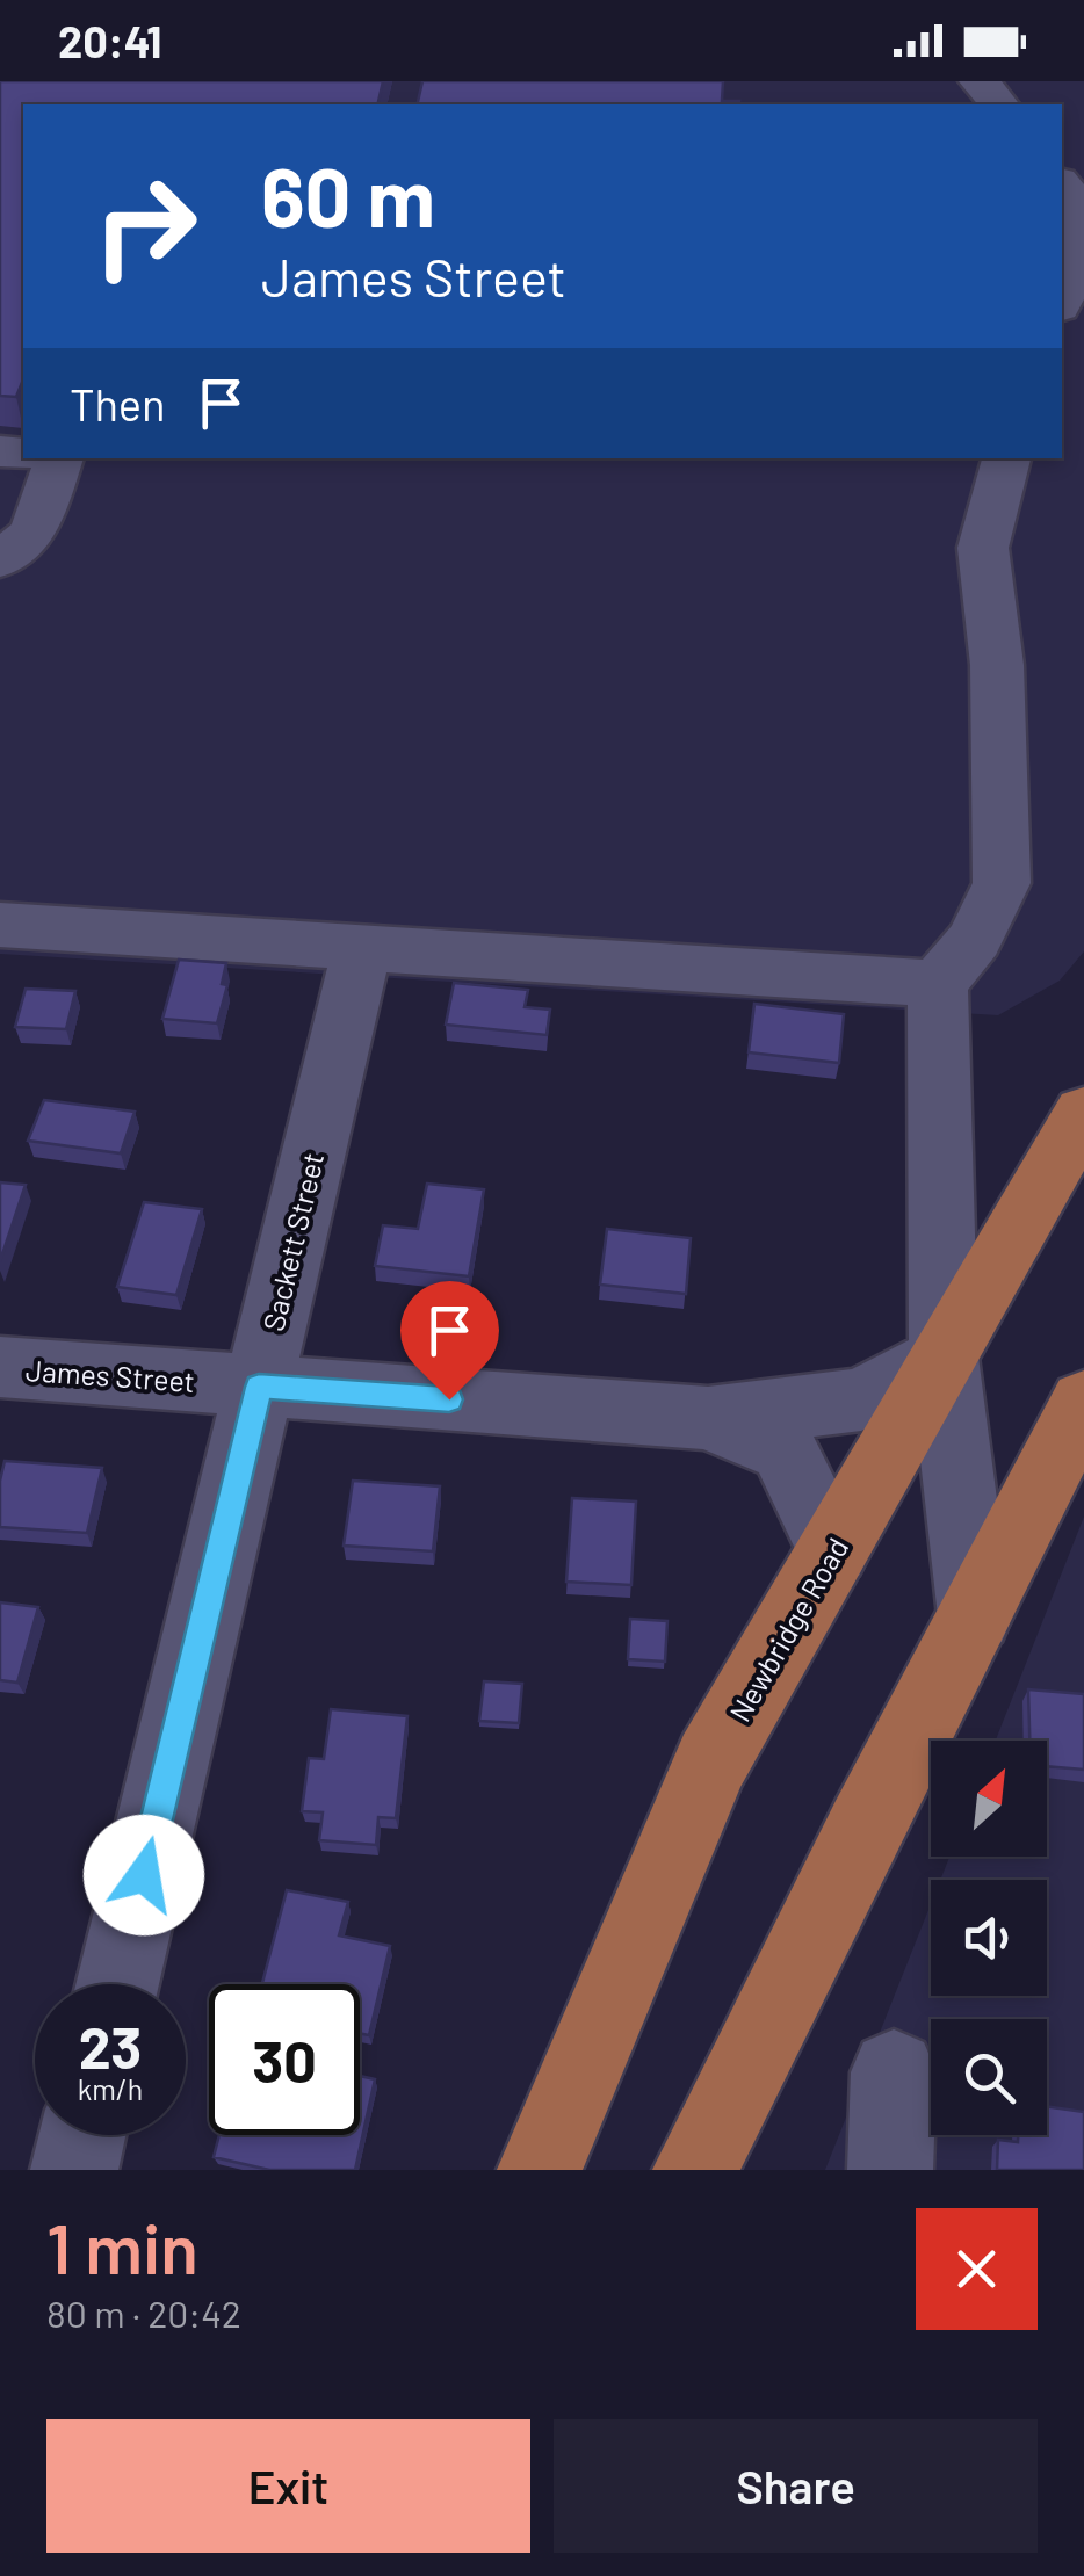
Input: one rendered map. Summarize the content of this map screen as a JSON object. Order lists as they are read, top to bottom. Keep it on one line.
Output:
{"streets":{"main road":["Newbridge Road"],"street":["Sackett Street","James Street"]},"crossings":[["Sackett Street","James Street"],["James Street","Newbridge Road"]],"north":"top right","page":{"status":"20:41","turn":["60 m","James Street"],"then":"Then","speed":"23 km/h","limit":"30","heading":["1 min","80 m · 20:42"],"buttons":["Exit","Share"]}}
